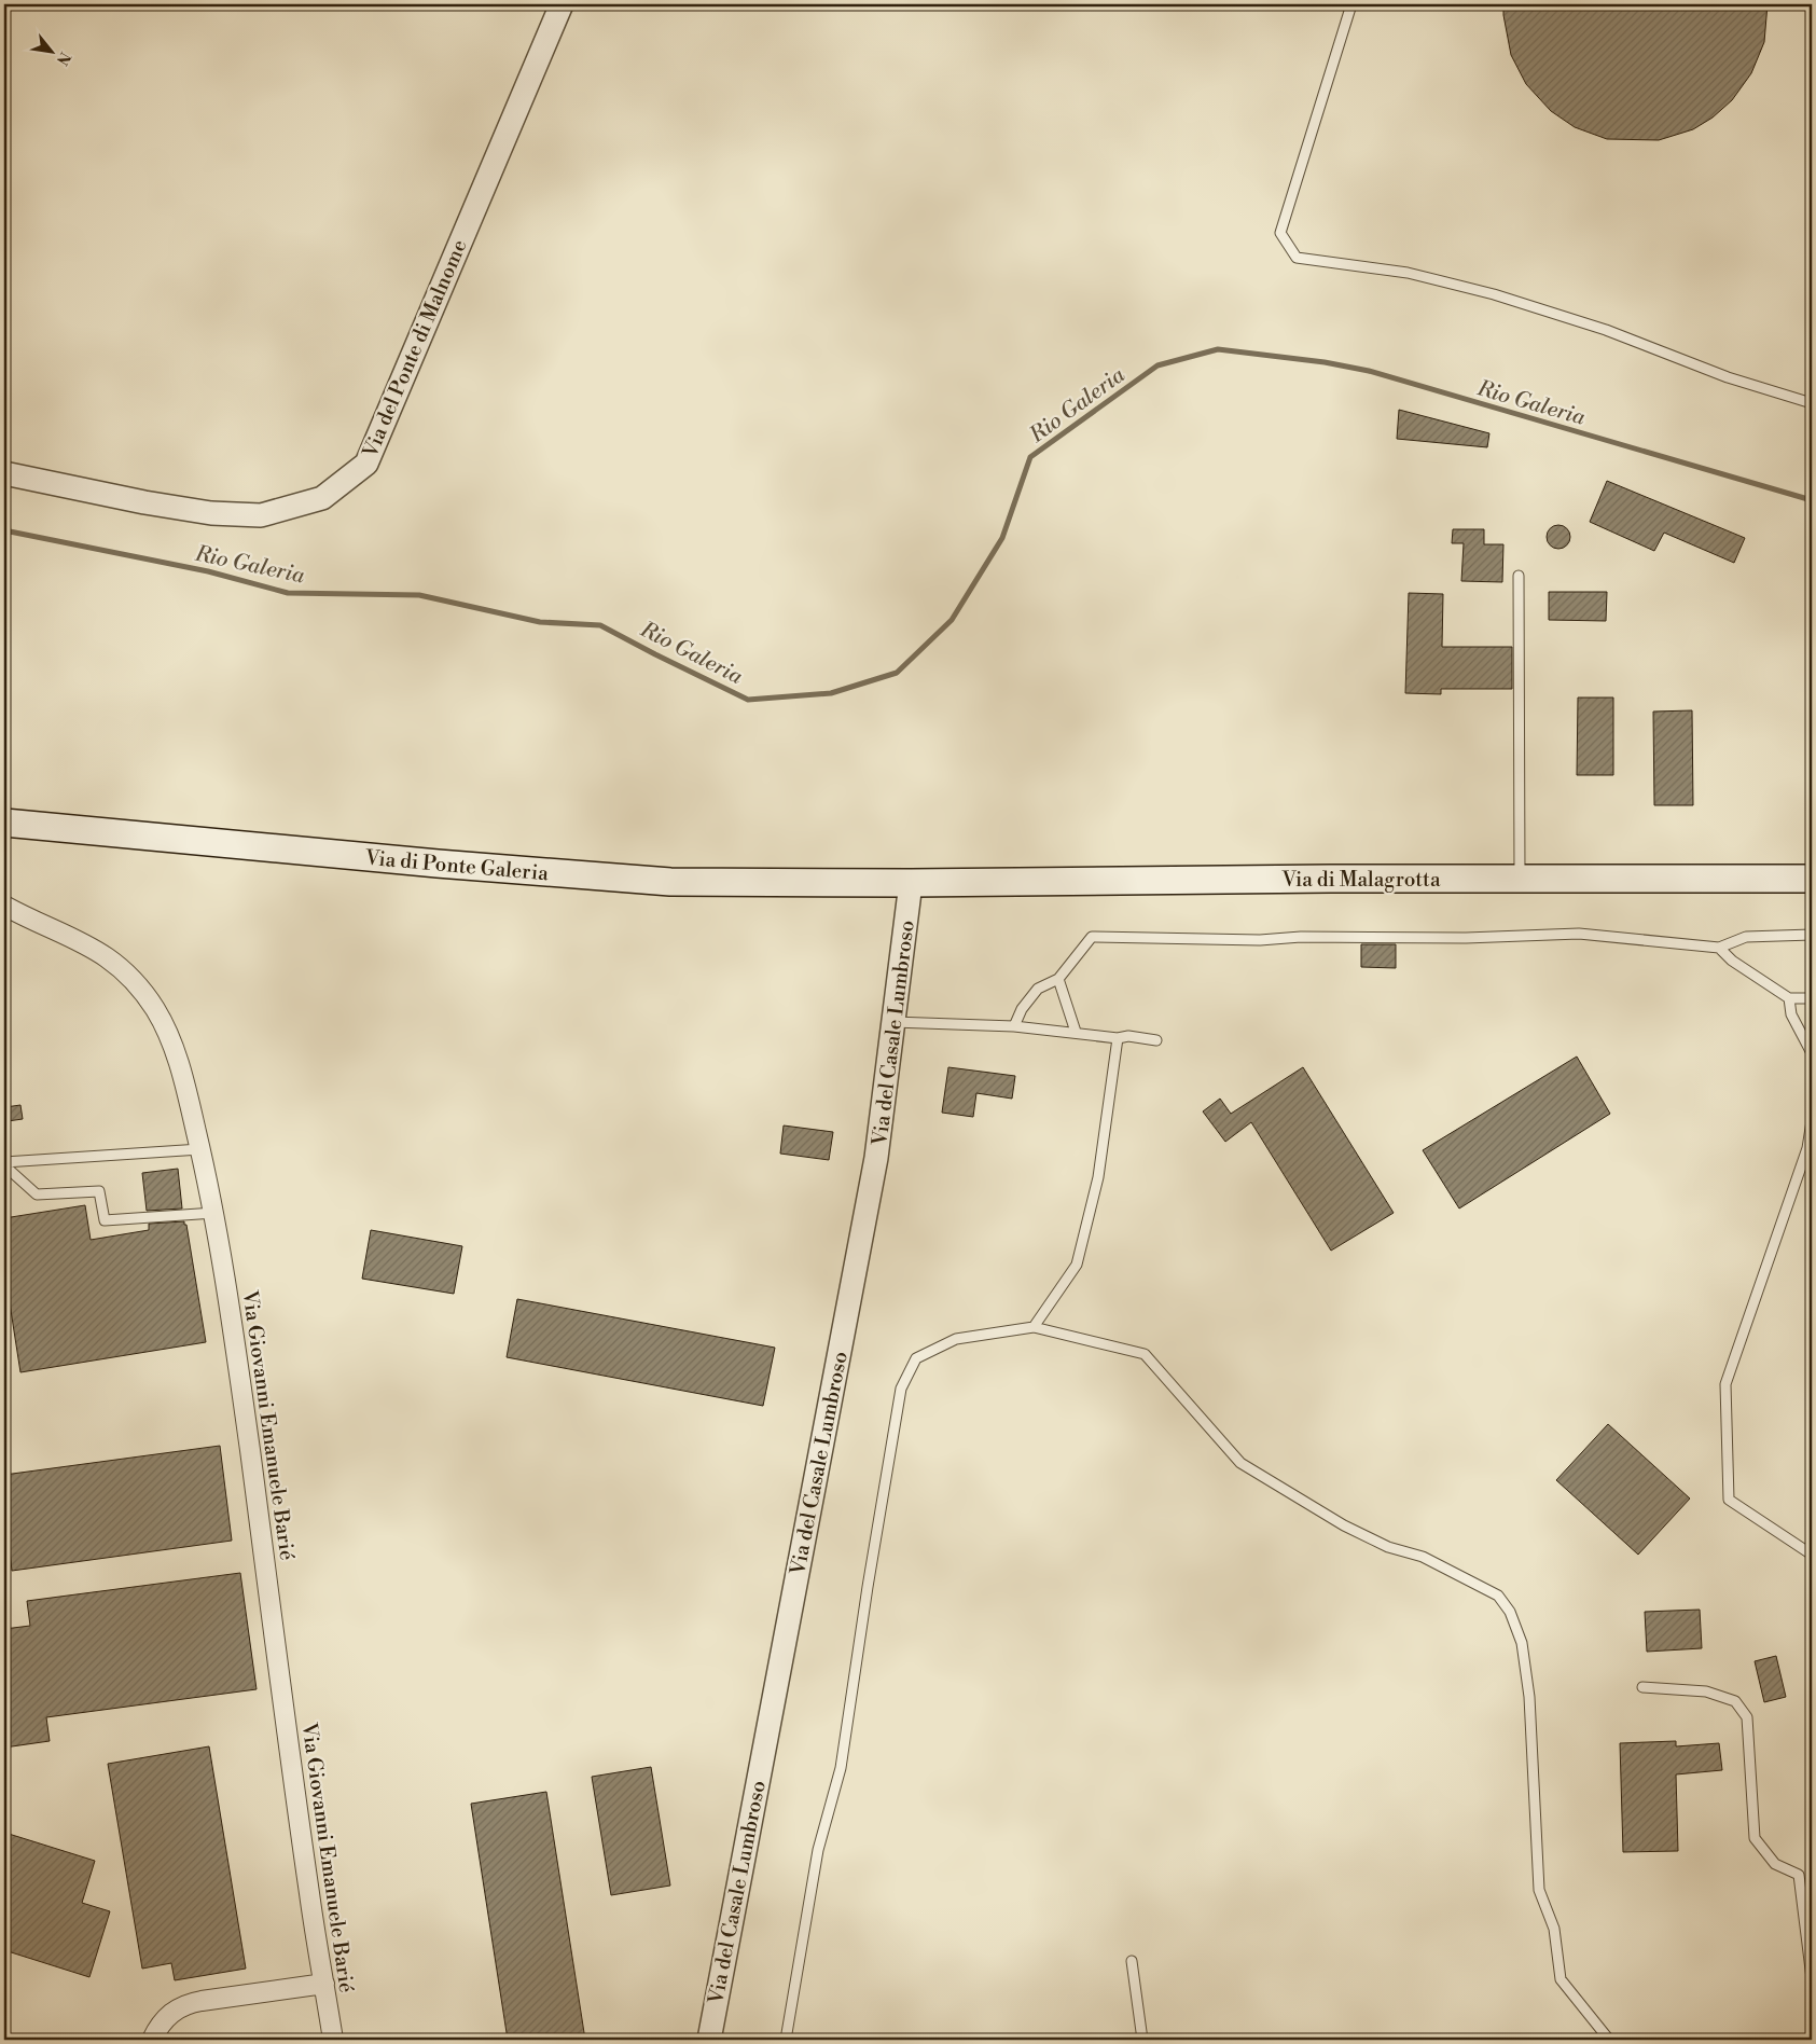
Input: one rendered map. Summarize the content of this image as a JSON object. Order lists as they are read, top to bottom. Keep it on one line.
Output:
{"streets":{"main road":["Via di Ponte Galeria","Via di Malagrotta"],"street":["Via del Ponte di Malnome","Via del Casale Lumbroso","Via Giovanni Emanuele Barié"]},"crossings":[["Via di Ponte Galeria","Via di Malagrotta"],["Via di Ponte Galeria","Via del Casale Lumbroso"],["Via di Malagrotta","Via del Casale Lumbroso"]],"water":["Rio Galeria"],"north":"bottom right"}
